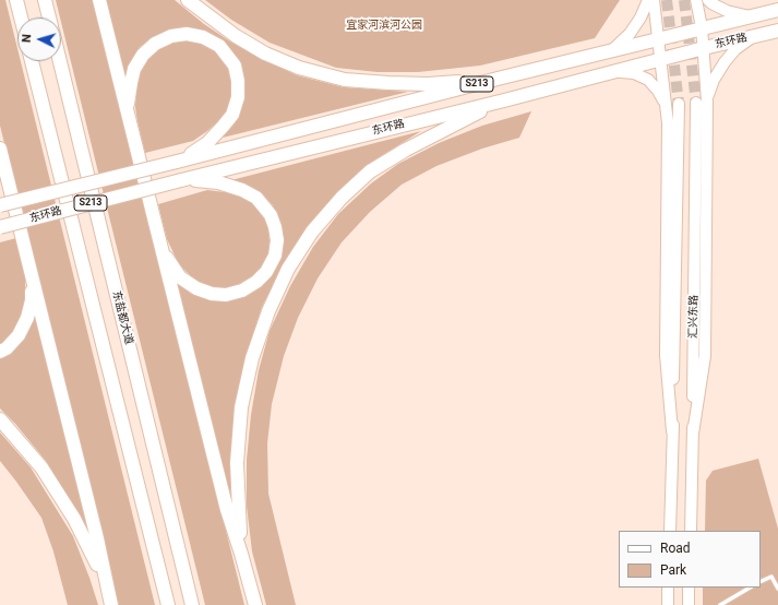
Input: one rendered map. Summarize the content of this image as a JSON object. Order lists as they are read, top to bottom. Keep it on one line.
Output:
{"streets":{"highway":["东环路","S213","东盐都大道"],"main road":["汇兴东路"]},"parks":["宜家河滨河公园"],"legend":["Road","Park"],"north":"left"}
